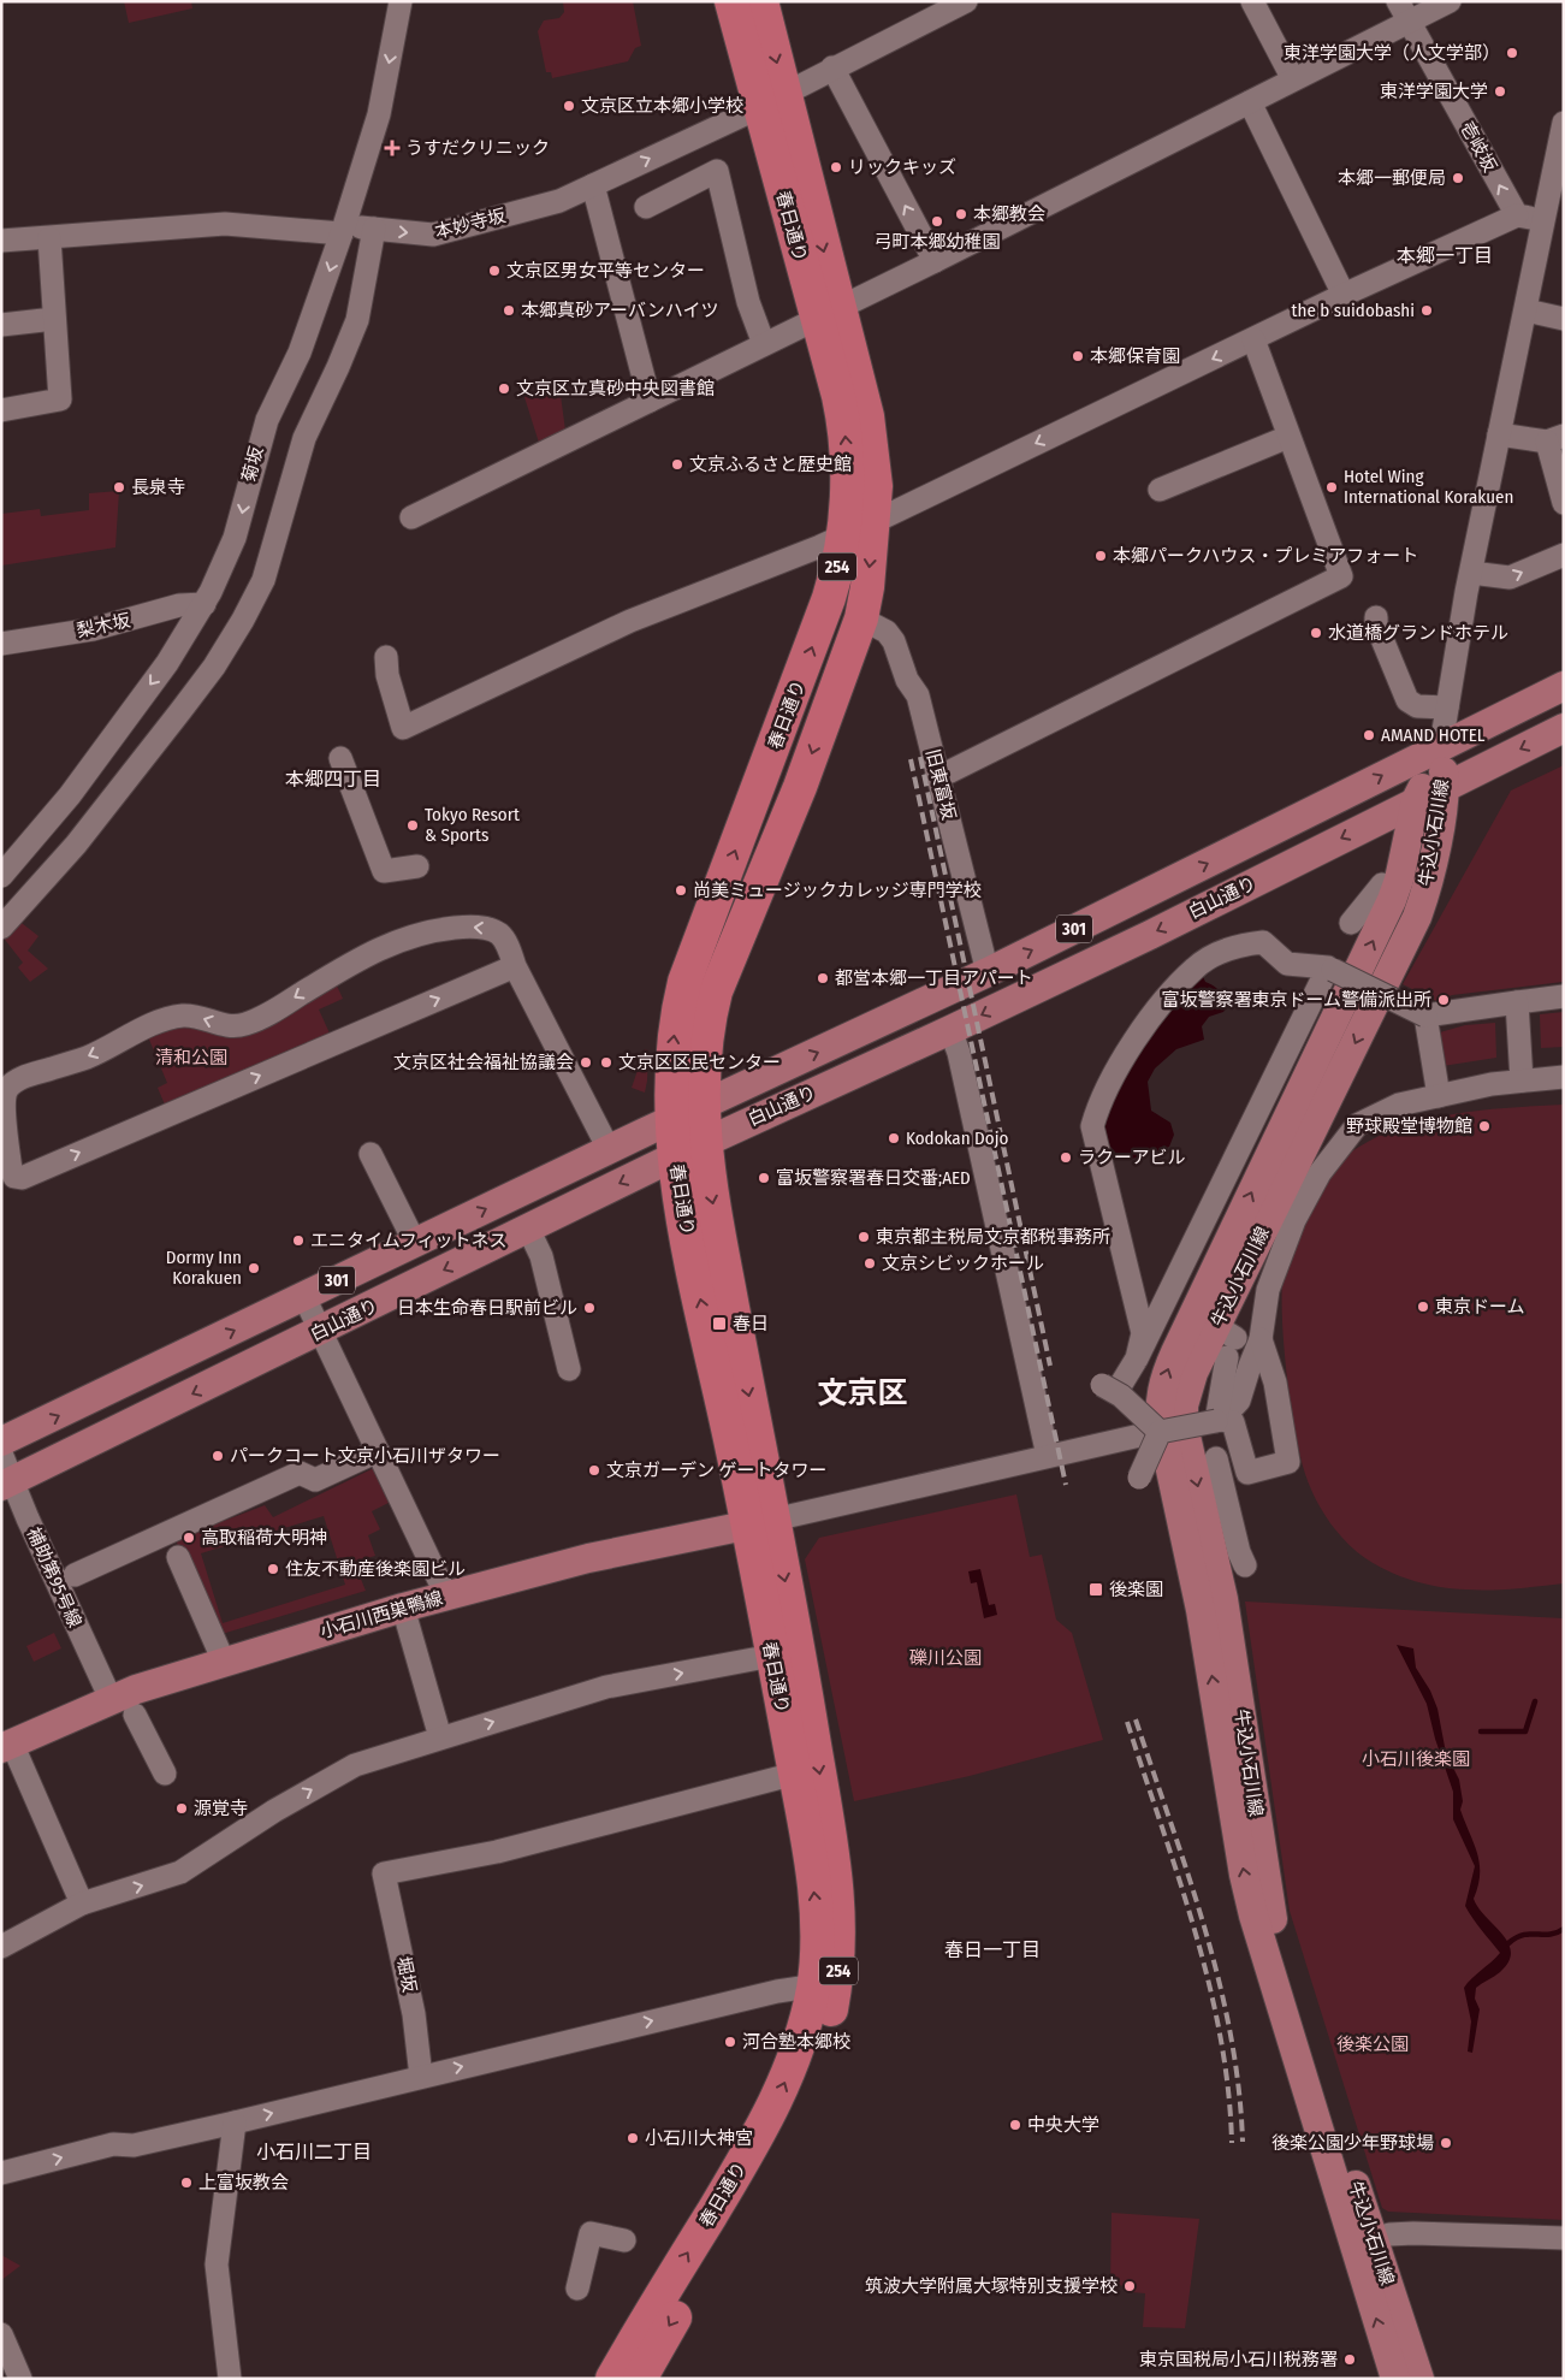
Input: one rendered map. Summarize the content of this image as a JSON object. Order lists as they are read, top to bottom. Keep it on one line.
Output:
{"streets":{"highway":["春日通り","254"],"main road":["牛込小石川線","白山通り","301","小石川西巣鴨線"],"street":["壱岐坂","本妙寺坂","菊坂","梨木坂","旧東富坂","補助第95号線","堀坂"]},"crossings":[["本妙寺坂","春日通り"],["本妙寺坂","菊坂"],["春日通り","旧東富坂"],["春日通り","白山通り"],["春日通り","小石川西巣鴨線"],["春日通り","堀坂"],["菊坂","梨木坂"],["旧東富坂","白山通り"],["牛込小石川線","白山通り"],["白山通り","補助第95号線"],["補助第95号線","小石川西巣鴨線"]],"one_way":["本妙寺坂"],"districts":["本郷一丁目","本郷四丁目","文京区","春日一丁目","小石川二丁目"],"parks":["清和公園","礫川公園","小石川後楽園","後楽公園"],"places":{"other":["東洋学園大学（人文学部）","東洋学園大学","文京区立本郷小学校","リックキッズ","本郷一郵便局","本郷教会","弓町本郷幼稚園","文京区男女平等センター","本郷真砂アーバンハイツ","the b suidobashi","本郷保育園","文京区立真砂中央図書館","文京ふるさと歴史館","長泉寺","Hotel Wing International Korakuen","本郷パークハウス・プレミアフォート","水道橋グランドホテル","AMAND HOTEL","Tokyo Resort & Sports","尚美ミュージックカレッジ専門学校","都営本郷一丁目アパート","富坂警察署東京ドーム警備派出所","文京区社会福祉協議会","文京区区民センター","野球殿堂博物館","Kodokan Dojo","ラクーアビル","富坂警察署春日交番;AED","東京都主税局文京都税事務所","エニタイムフィットネス","文京シビックホール","Dormy Inn Korakuen","東京ドーム","日本生命春日駅前ビル","パークコート文京小石川ザタワー","文京ガーデン ゲートタワー","高取稲荷大明神","住友不動産後楽園ビル","源覚寺","河合塾本郷校","中央大学","小石川大神宮","後楽公園少年野球場","上富坂教会","筑波大学附属大塚特別支援学校","東京国税局小石川税務署"],"health":["うすだクリニック"],"transit":["春日","後楽園"]}}
